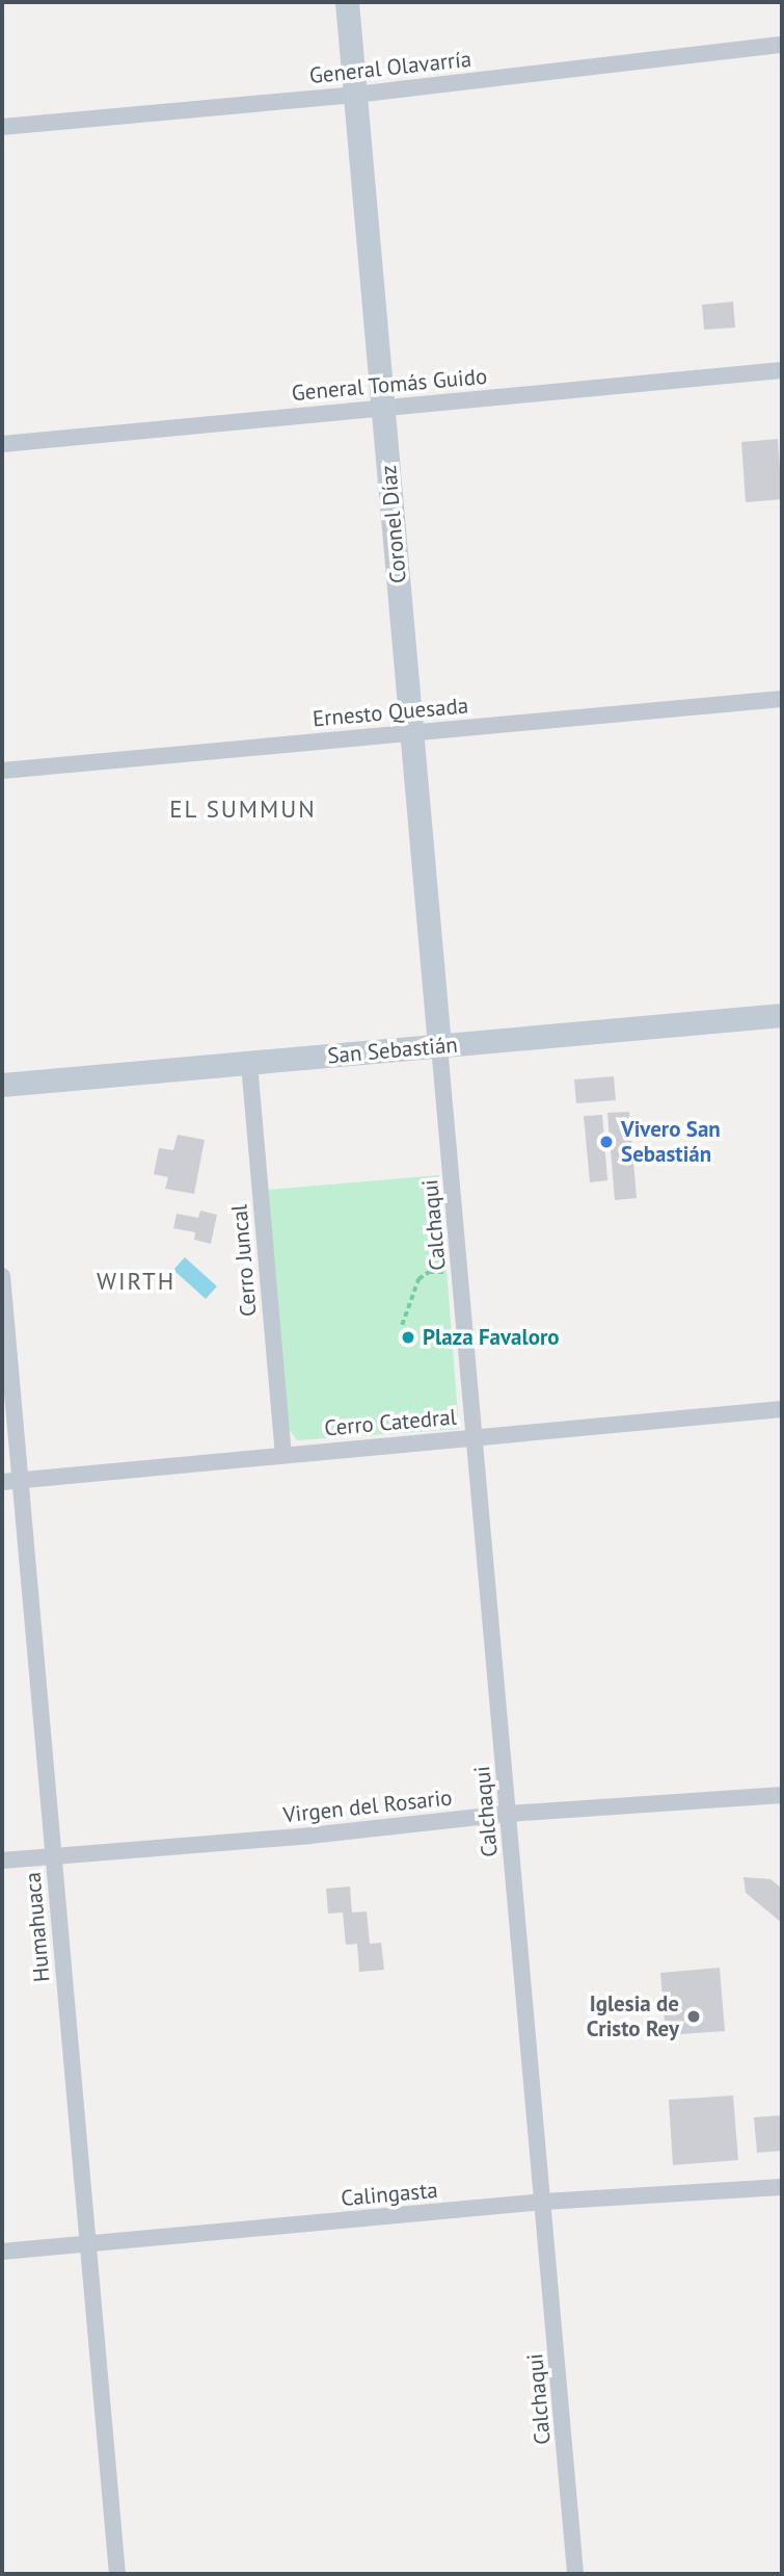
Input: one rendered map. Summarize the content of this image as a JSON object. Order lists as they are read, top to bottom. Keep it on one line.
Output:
{"streets":{"street":["General Olavarría","General Tomás Guido","Coronel Díaz","Ernesto Quesada","San Sebastián","Calchaqui","Cerro Juncal","Cerro Catedral","Virgen del Rosario","Humahuaca","Calingasta"]},"crossings":[["General Olavarría","Coronel Díaz"],["General Tomás Guido","Coronel Díaz"],["Coronel Díaz","Ernesto Quesada"],["Coronel Díaz","San Sebastián"],["Coronel Díaz","Calchaqui"],["San Sebastián","Calchaqui"],["San Sebastián","Cerro Juncal"],["Calchaqui","Cerro Catedral"],["Calchaqui","Virgen del Rosario"],["Calchaqui","Calingasta"],["Cerro Juncal","Cerro Catedral"],["Cerro Catedral","Humahuaca"],["Virgen del Rosario","Humahuaca"],["Humahuaca","Calingasta"]],"districts":["EL SUMMUN","WIRTH"],"places":["Vivero San Sebastián","Plaza Favaloro","Iglesia de Cristo Rey"]}
